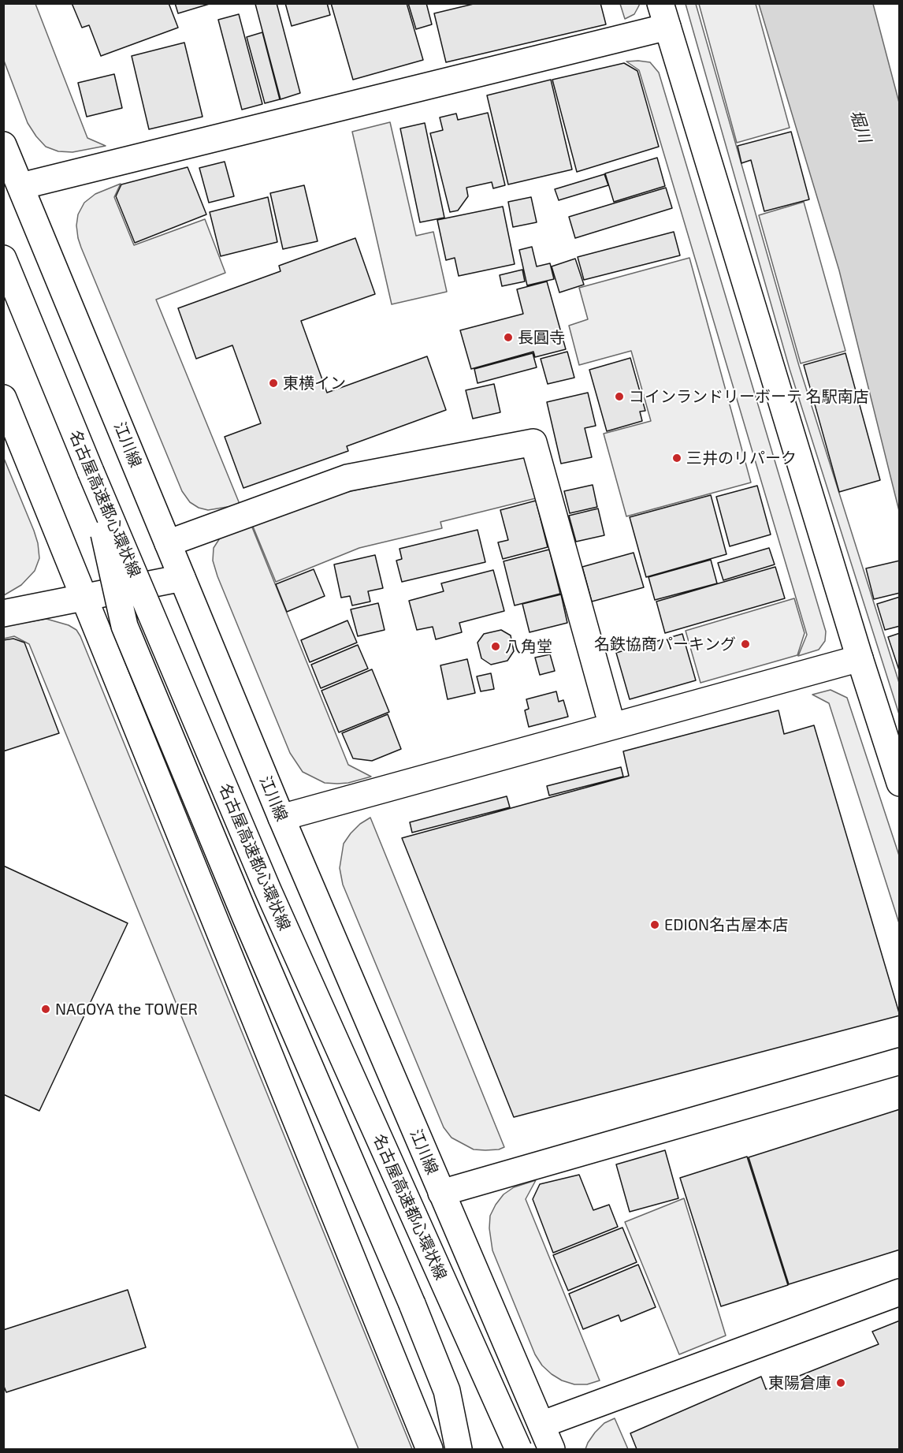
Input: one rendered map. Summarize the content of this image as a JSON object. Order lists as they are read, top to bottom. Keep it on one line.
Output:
{"streets":{"main road":["江川線","名古屋高速都心環状線"]},"water":["堀川"],"places":["長圓寺","東横イン","コインランドリーボーテ 名駅南店","三井のリパーク","名鉄協商パーキング","八角堂","EDION名古屋本店","NAGOYA the TOWER","東陽倉庫"]}
